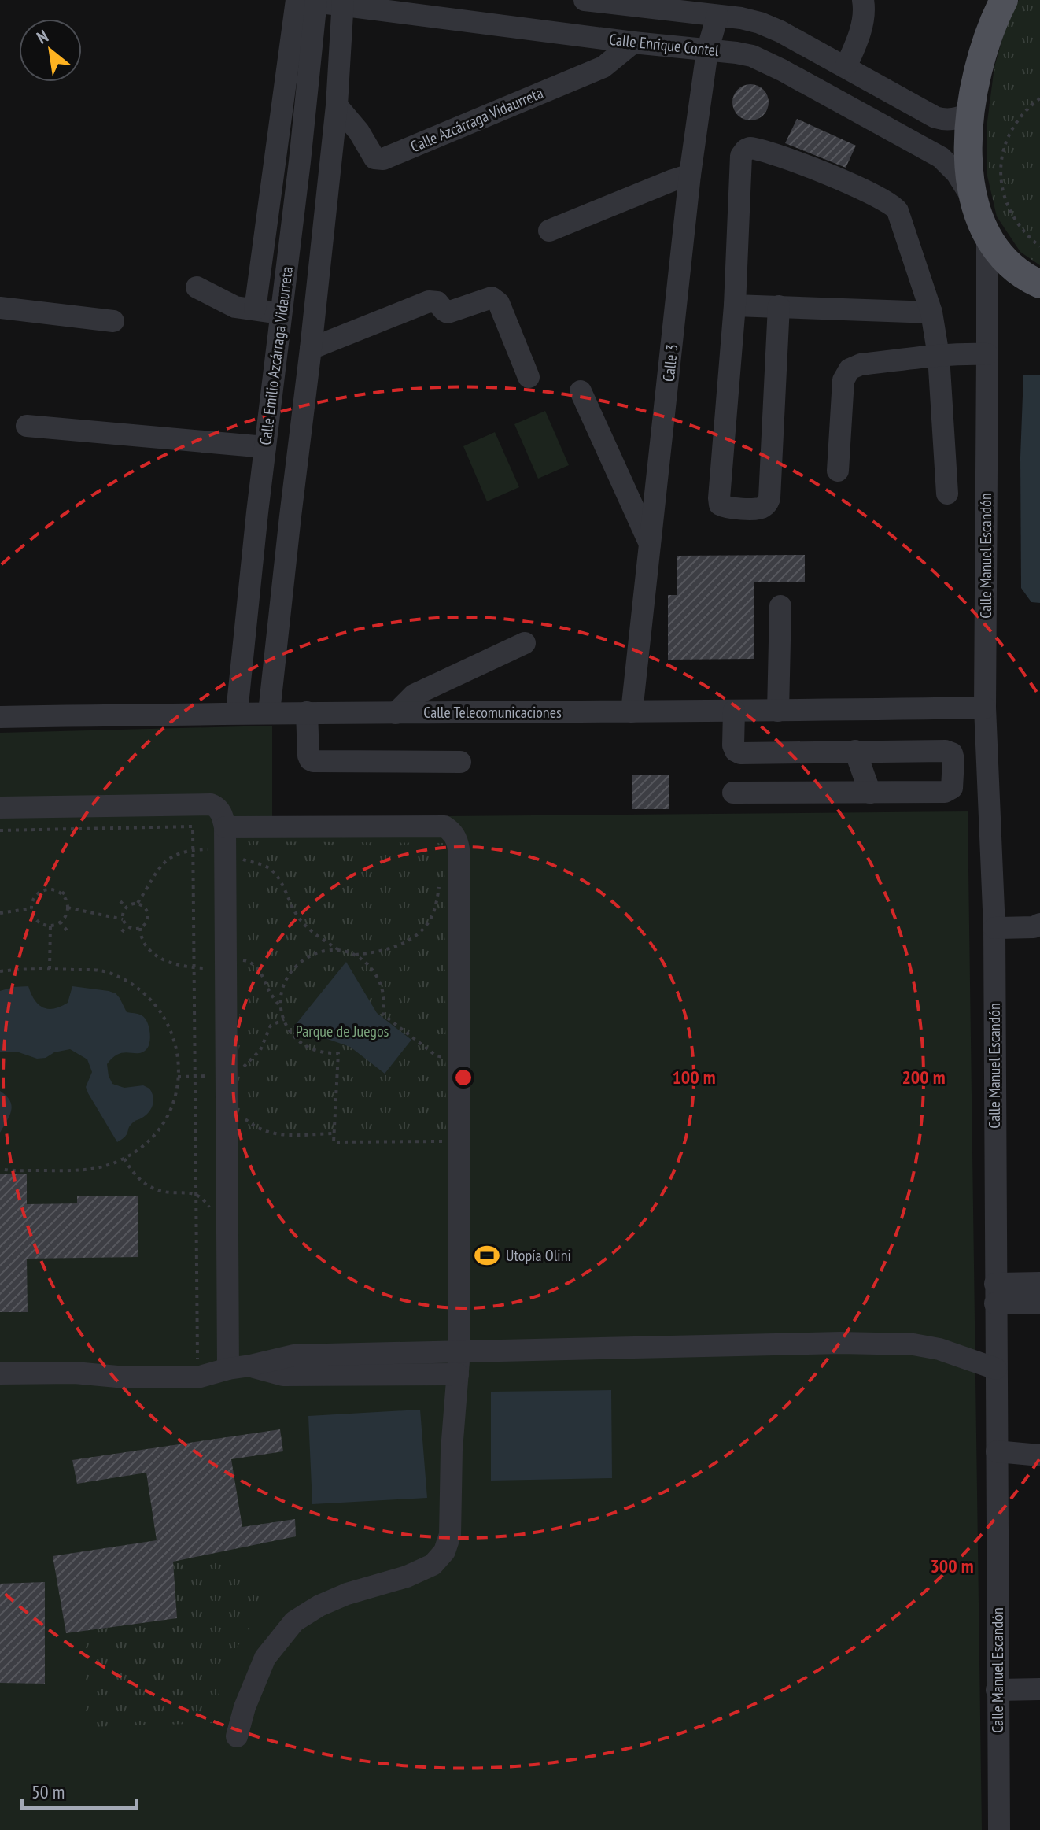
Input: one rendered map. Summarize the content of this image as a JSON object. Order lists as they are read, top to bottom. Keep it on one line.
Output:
{"streets":{"street":["Calle Enrique Contel","Calle Azcárraga Vidaurreta","Calle Emilio Azcárraga Vidaurreta","Calle 3","Calle Manuel Escandón","Calle Telecomunicaciones"]},"crossings":[["Calle Enrique Contel","Calle Azcárraga Vidaurreta"],["Calle Enrique Contel","Calle Emilio Azcárraga Vidaurreta"],["Calle Enrique Contel","Calle 3"],["Calle Azcárraga Vidaurreta","Calle Emilio Azcárraga Vidaurreta"],["Calle Emilio Azcárraga Vidaurreta","Calle Telecomunicaciones"],["Calle 3","Calle Telecomunicaciones"],["Calle Manuel Escandón","Calle Telecomunicaciones"]],"parks":["Parque de Juegos"],"places":{"sports":["Utopía Olini"]},"scale_bar":"50 m","north":"top left","rings":["100 m","200 m","300 m"]}
